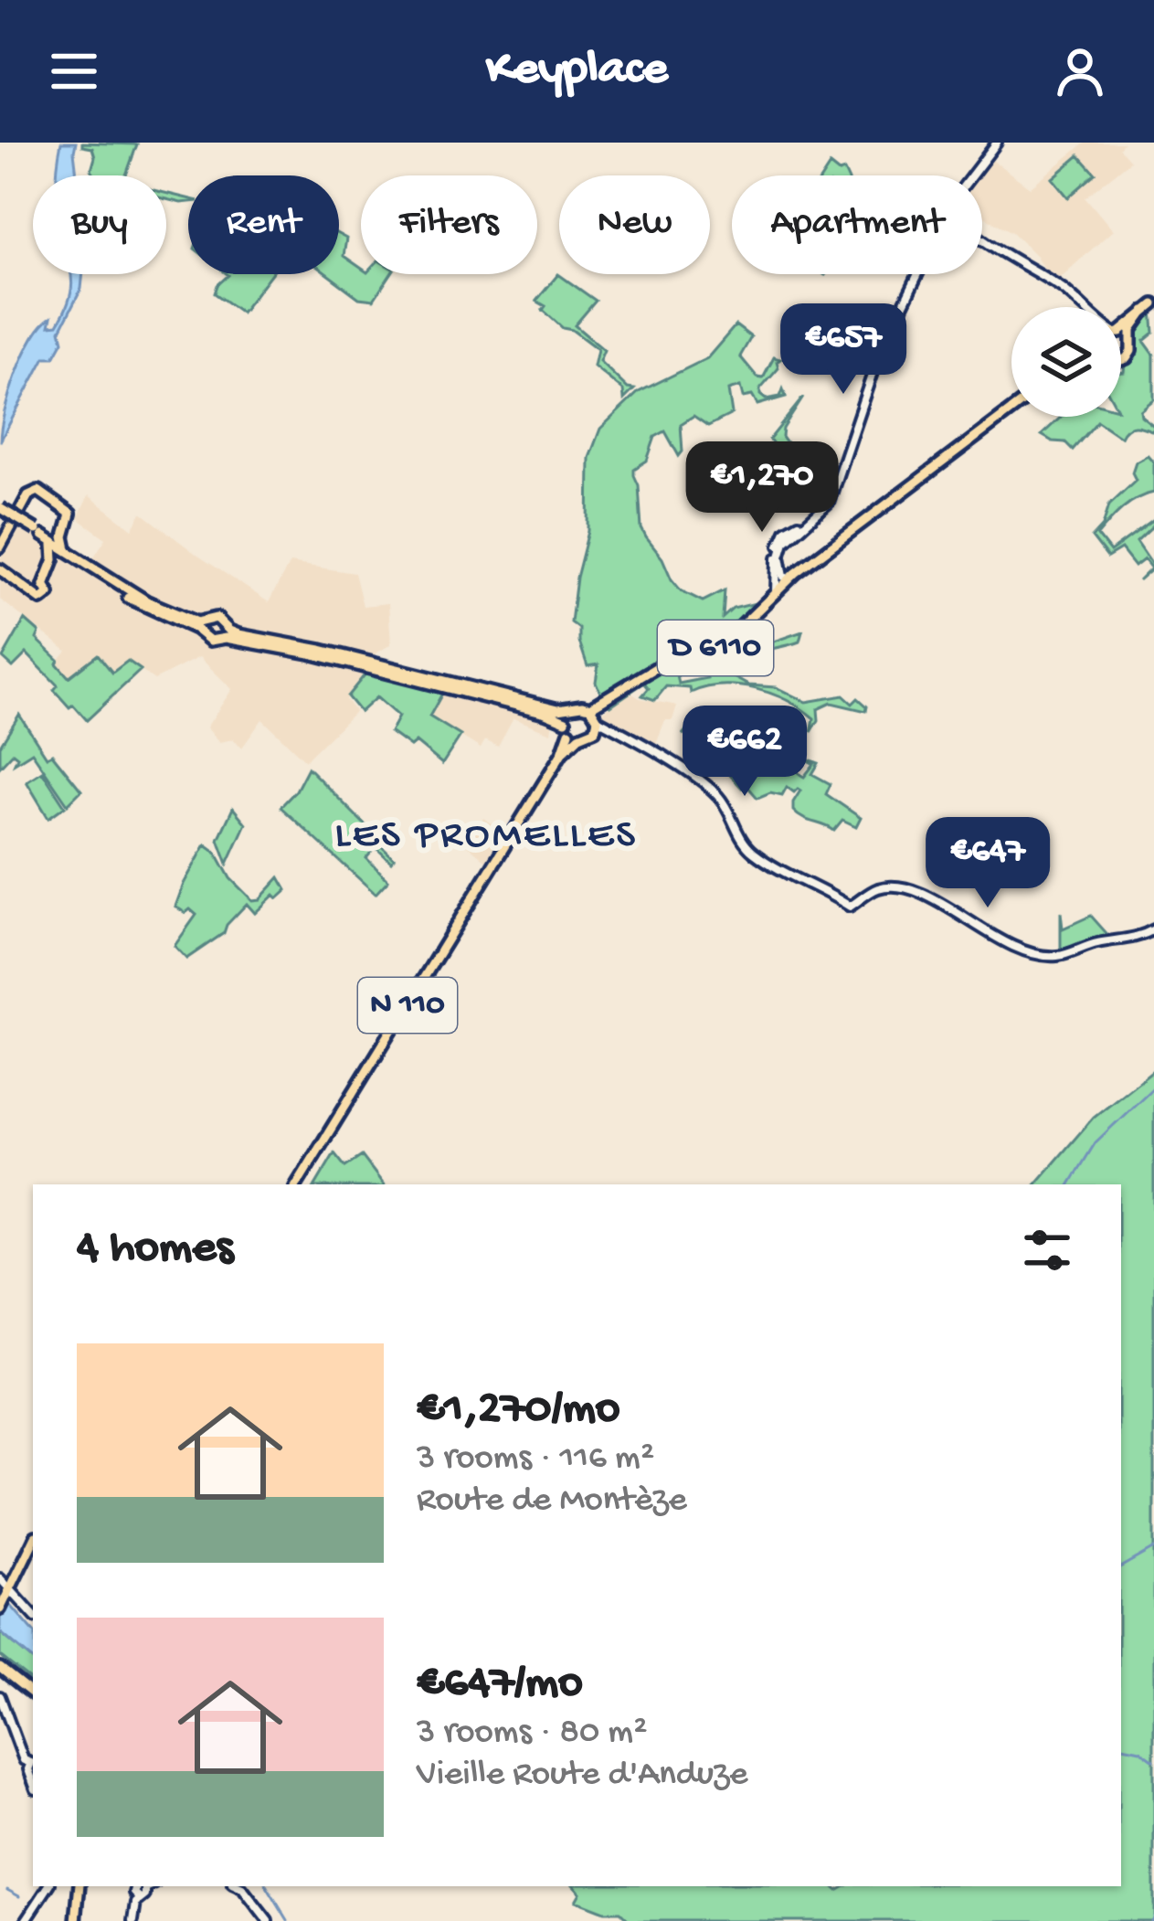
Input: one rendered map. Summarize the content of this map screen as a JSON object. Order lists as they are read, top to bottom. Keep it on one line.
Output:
{"streets":{"main road":["D 6110","N 110"]},"districts":["LES PROMELLES"],"page":{"header":"Keyplace","chip":["Buy","Rent","Filters","New","Apartment"],"price":["€657","€1,270","€662","€647"],"heading":"4 homes","list":[{"name":"€1,270/mo","note":"3 rooms · 116 m² · Route de Montèze"},{"name":"€647/mo","note":"3 rooms · 80 m² · Vieille Route d'Anduze"}]}}
